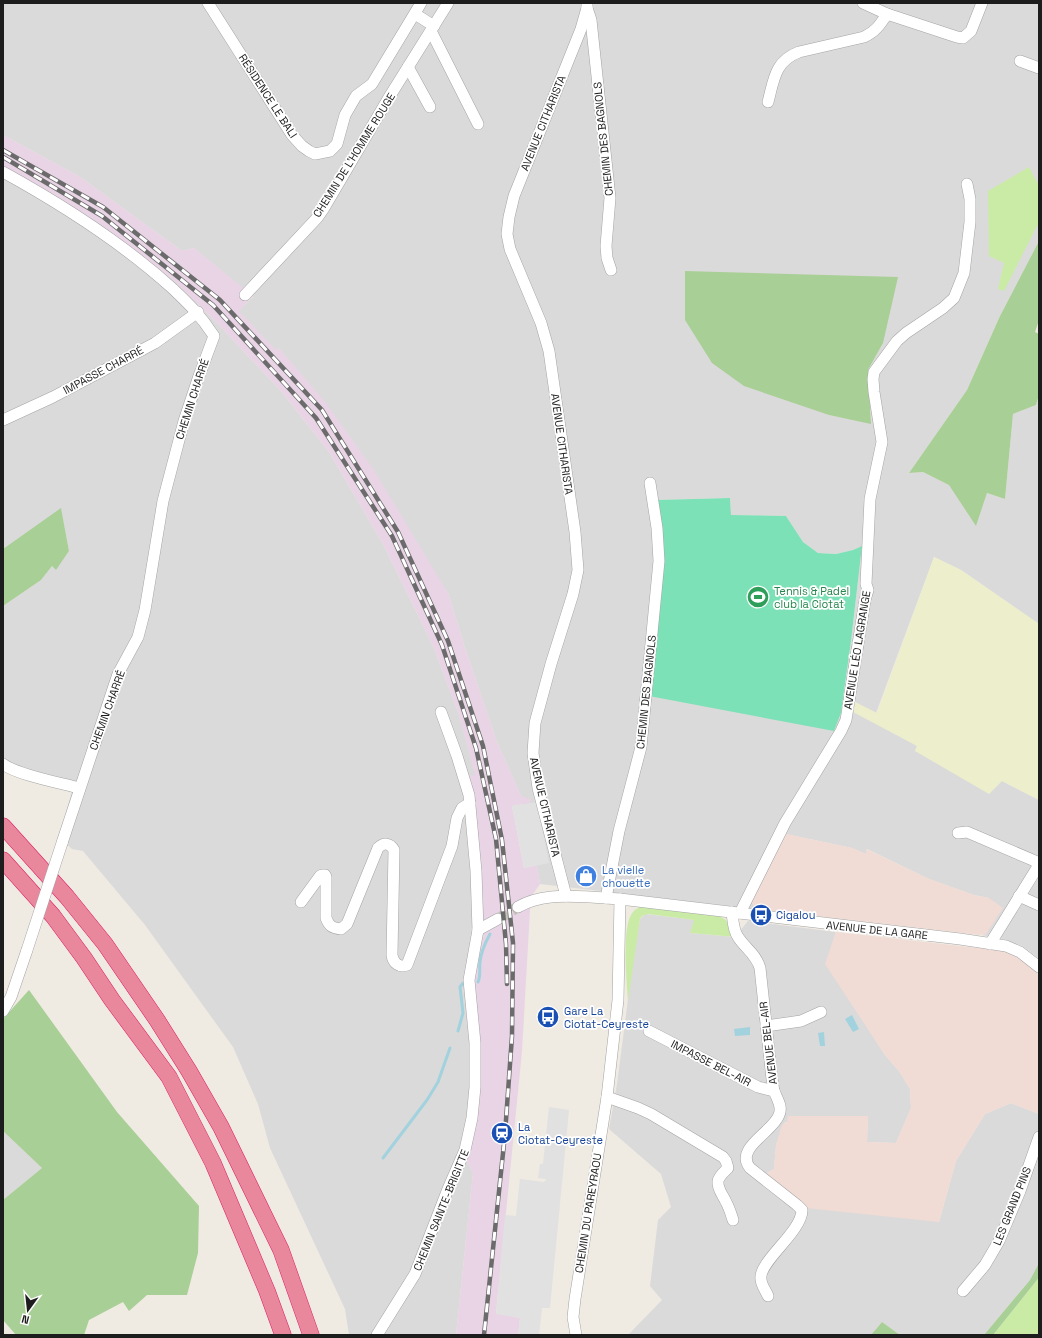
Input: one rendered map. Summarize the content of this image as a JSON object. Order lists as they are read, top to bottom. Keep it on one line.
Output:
{"streets":{"street":["RÉSIDENCE LE BALI","AVENUE CITHARISTA","CHEMIN DES BAGNOLS","CHEMIN DE L'HOMME ROUGE","IMPASSE CHARRÉ","CHEMIN CHARRÉ","AVENUE LÉO LAGRANGE","AVENUE DE LA GARE","AVENUE BEL-AIR","IMPASSE BEL-AIR","LES GRAND PINS","CHEMIN SAINTE-BRIGITTE","CHEMIN DU PAREYRAOU"]},"crossings":[["AVENUE CITHARISTA","CHEMIN DES BAGNOLS"],["AVENUE CITHARISTA","AVENUE DE LA GARE"],["CHEMIN DES BAGNOLS","AVENUE DE LA GARE"],["IMPASSE CHARRÉ","CHEMIN CHARRÉ"],["AVENUE LÉO LAGRANGE","AVENUE DE LA GARE"],["AVENUE LÉO LAGRANGE","AVENUE BEL-AIR"],["AVENUE DE LA GARE","AVENUE BEL-AIR"],["AVENUE DE LA GARE","CHEMIN DU PAREYRAOU"],["AVENUE BEL-AIR","IMPASSE BEL-AIR"]],"places":{"sports":["Tennis & Padel club la Ciotat"],"shop":["La vielle chouette"],"bus stop":["Cigalou","Gare La Ciotat-Ceyreste"],"station":["La Ciotat-Ceyreste"]},"north":"bottom"}
